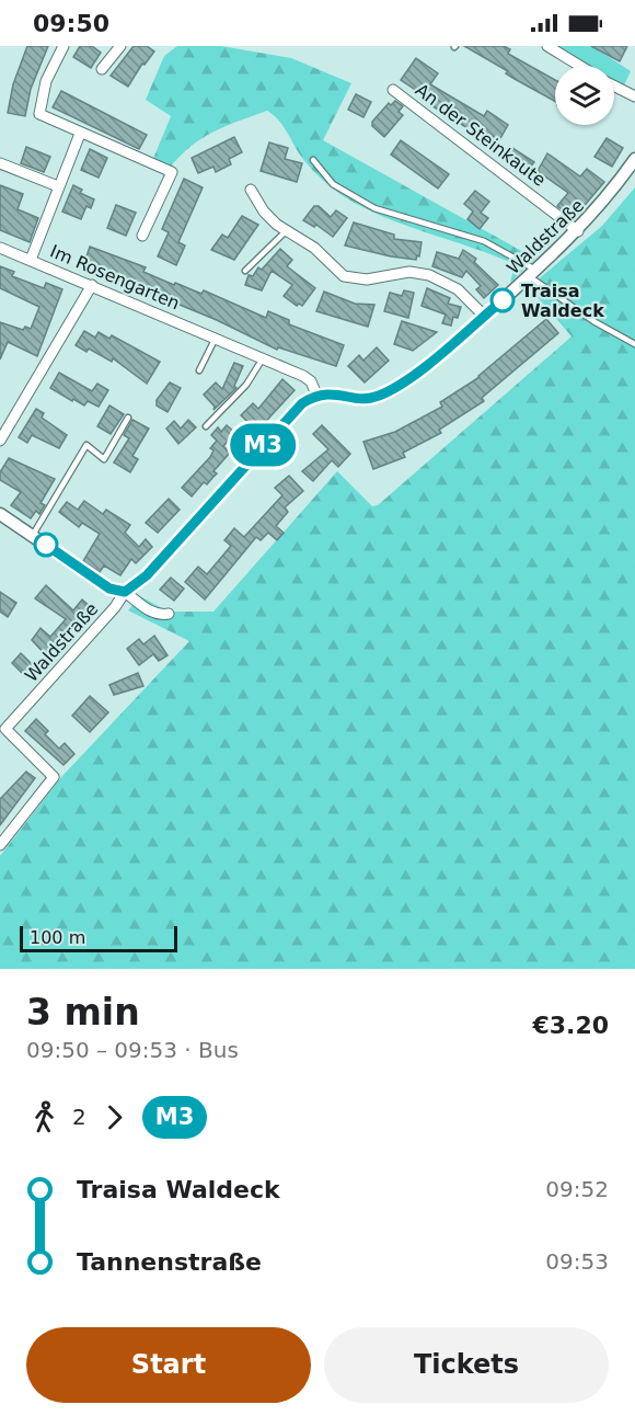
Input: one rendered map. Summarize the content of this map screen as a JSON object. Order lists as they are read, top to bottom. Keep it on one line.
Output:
{"streets":{"street":["An der Steinkaute","Waldstraße","Im Rosengarten"]},"crossings":[["An der Steinkaute","Waldstraße"],["Waldstraße","Im Rosengarten"]],"places":["Traisa Waldeck"],"lines":["bus line M3"],"scale_bar":"100 m","page":{"status":"09:50","on_map":"M3","scale":"100 m","heading":["3 min","09:50 – 09:53 · Bus","€3.20"],"legs":["2","M3"],"list":[{"name":"Traisa Waldeck","value":"09:52"},{"name":"Tannenstraße","value":"09:53"}],"buttons":["Start","Tickets"]}}
